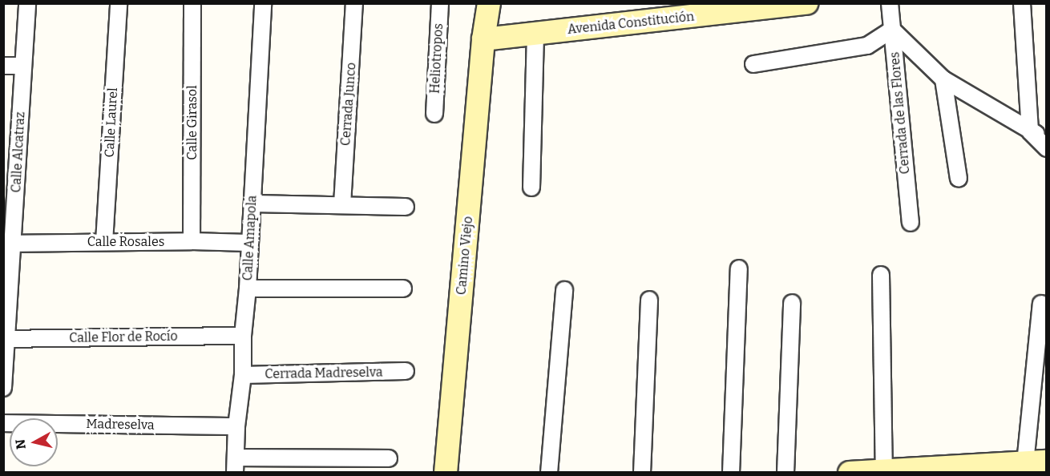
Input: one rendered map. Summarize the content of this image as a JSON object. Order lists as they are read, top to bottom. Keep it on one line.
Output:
{"streets":{"main road":["Avenida Constitución","Camino Viejo"],"street":["Heliotropos","Cerrada Junco","Cerrada de las Flores","Calle Laurel","Calle Girasol","Calle Alcatraz","Calle Amapola","Calle Rosales","Calle Flor de Rocío","Cerrada Madreselva","Madreselva"]},"crossings":[["Avenida Constitución","Camino Viejo"],["Calle Laurel","Calle Rosales"],["Calle Girasol","Calle Rosales"],["Calle Alcatraz","Calle Rosales"],["Calle Alcatraz","Calle Flor de Rocío"],["Calle Amapola","Calle Rosales"],["Calle Amapola","Calle Flor de Rocío"],["Calle Amapola","Cerrada Madreselva"],["Calle Amapola","Madreselva"]],"north":"left"}
